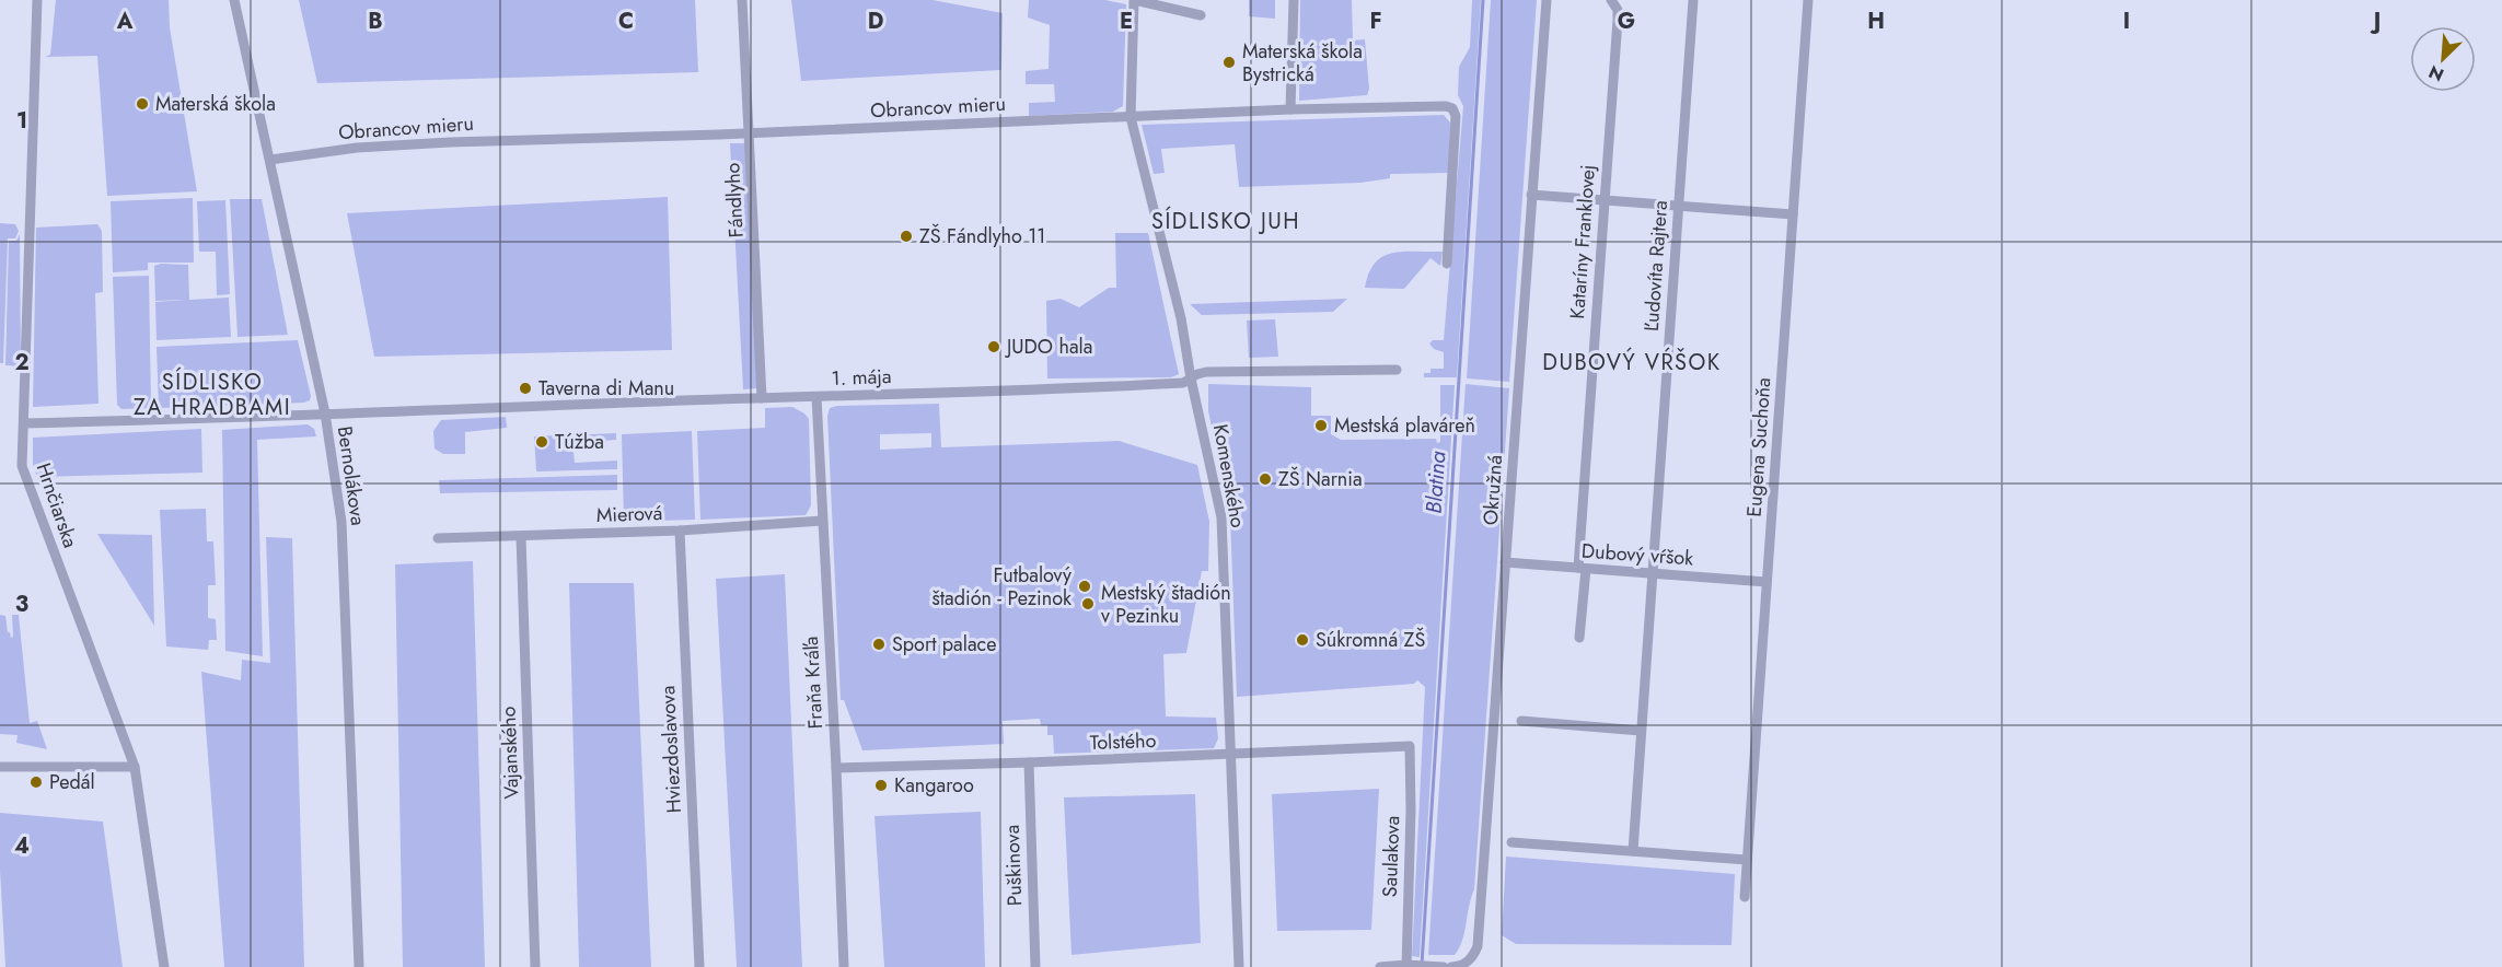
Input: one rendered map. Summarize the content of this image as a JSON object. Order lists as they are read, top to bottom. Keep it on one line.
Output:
{"streets":{"street":["Obrancov mieru","Fándlyho","Kataríny Franklovej","Ľudovíta Rajtera","1. mája","Eugena Suchoňa","Bernolákova","Komenského","Okružná","Hrnčiarska","Mierová","Dubový vŕšok","Fraňa Kráľa","Tolstého","Hviezdoslavova","Vajanského","Saulakova","Puškinova"]},"crossings":[["Obrancov mieru","Fándlyho"],["Obrancov mieru","Bernolákova"],["Obrancov mieru","Komenského"],["Fándlyho","1. mája"],["Kataríny Franklovej","Dubový vŕšok"],["Ľudovíta Rajtera","Dubový vŕšok"],["1. mája","Bernolákova"],["1. mája","Komenského"],["1. mája","Hrnčiarska"],["1. mája","Fraňa Kráľa"],["Eugena Suchoňa","Dubový vŕšok"],["Komenského","Tolstého"],["Okružná","Dubový vŕšok"],["Mierová","Fraňa Kráľa"],["Mierová","Hviezdoslavova"],["Mierová","Vajanského"],["Fraňa Kráľa","Tolstého"],["Tolstého","Saulakova"],["Tolstého","Puškinova"]],"districts":["SÍDLISKO JUH","DUBOVÝ VŔŠOK","SÍDLISKO ZA HRADBAMI"],"water":["Blatina"],"places":["Materská škola Bystrická","Materská škola","ZŠ Fándlyho 11","JUDO hala","Taverna di Manu","Mestská plaváreň","Túžba","ZŠ Narnia","Futbalový štadión - Pezinok","Mestský štadión v Pezinku","Súkromná ZŠ","Sport palace","Pedál","Kangaroo"],"north":"bottom left","grid":{"columns":["A","B","C","D","E","F","G","H","I","J"],"rows":["1","2","3","4"]}}
